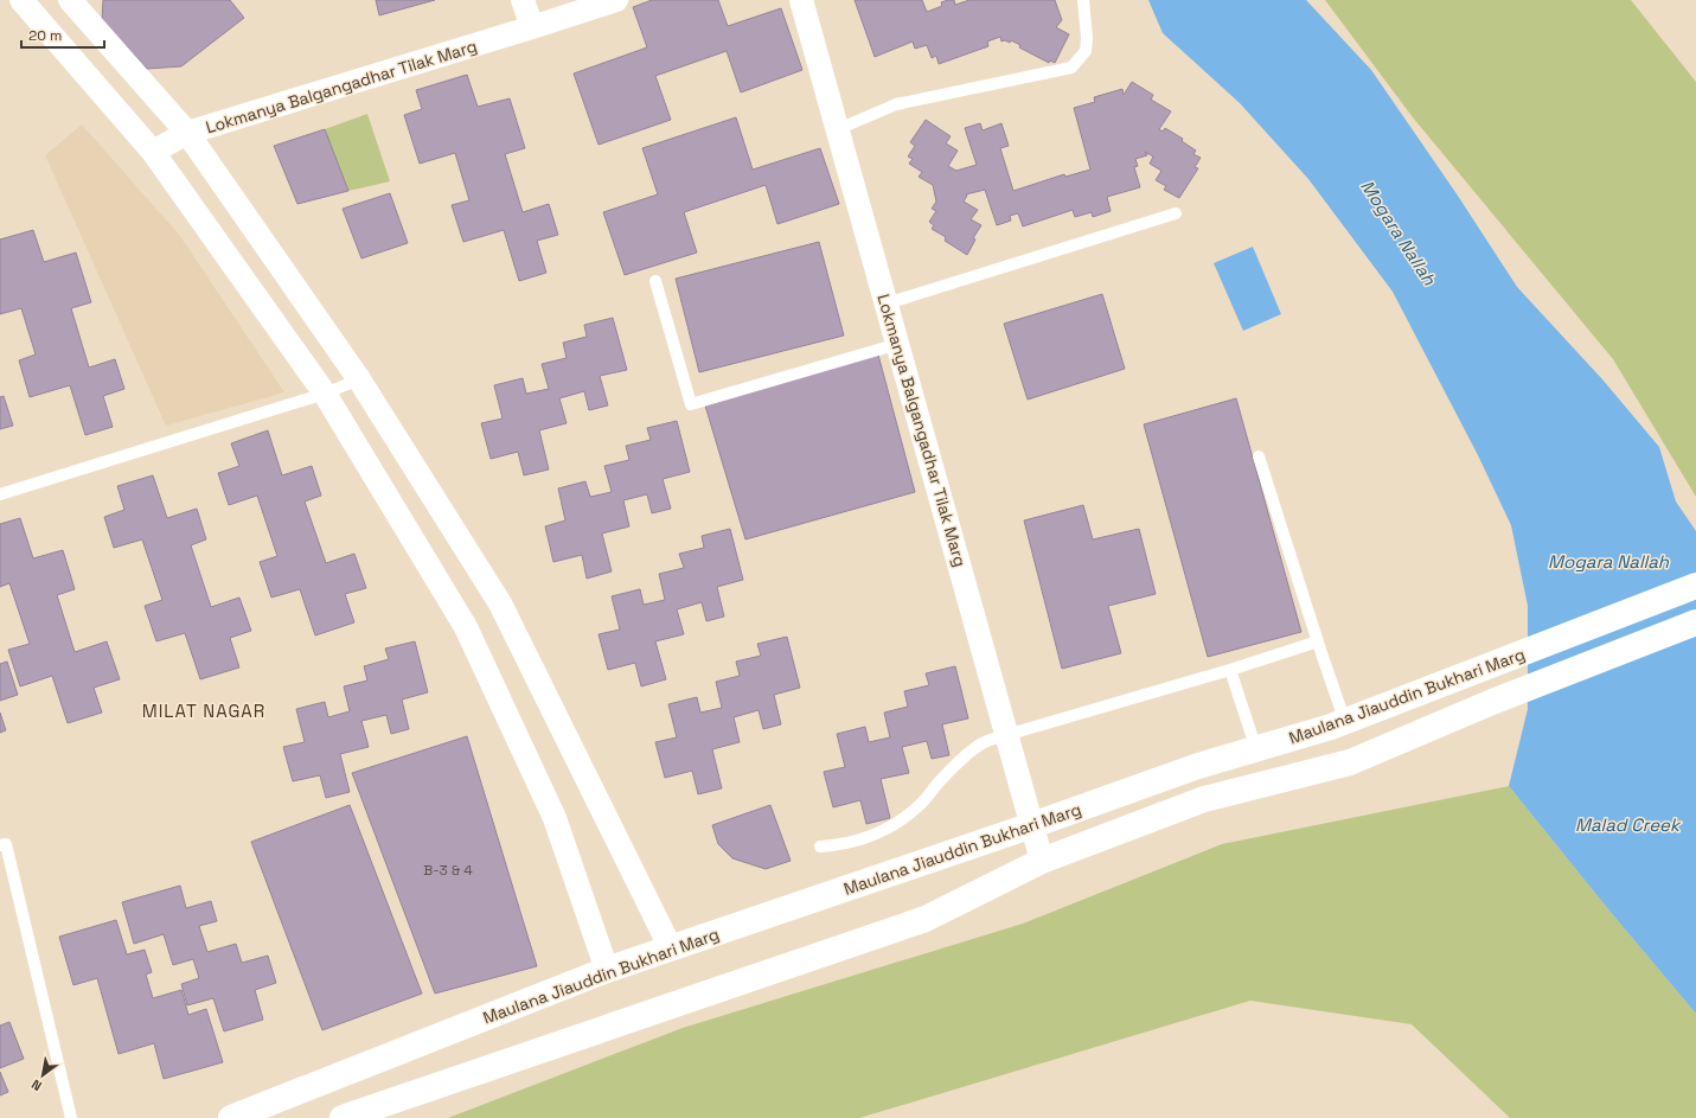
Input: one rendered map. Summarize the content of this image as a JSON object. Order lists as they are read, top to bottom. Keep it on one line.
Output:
{"streets":{"street":["Lokmanya Balgangadhar Tilak Marg","Maulana Jiauddin Bukhari Marg"]},"crossings":[["Lokmanya Balgangadhar Tilak Marg","Maulana Jiauddin Bukhari Marg"]],"districts":["MILAT NAGAR"],"water":["Mogara Nallah","Malad Creek"],"house_numbers":["B-3 & 4"],"scale_bar":"20 m","north":"bottom left"}
